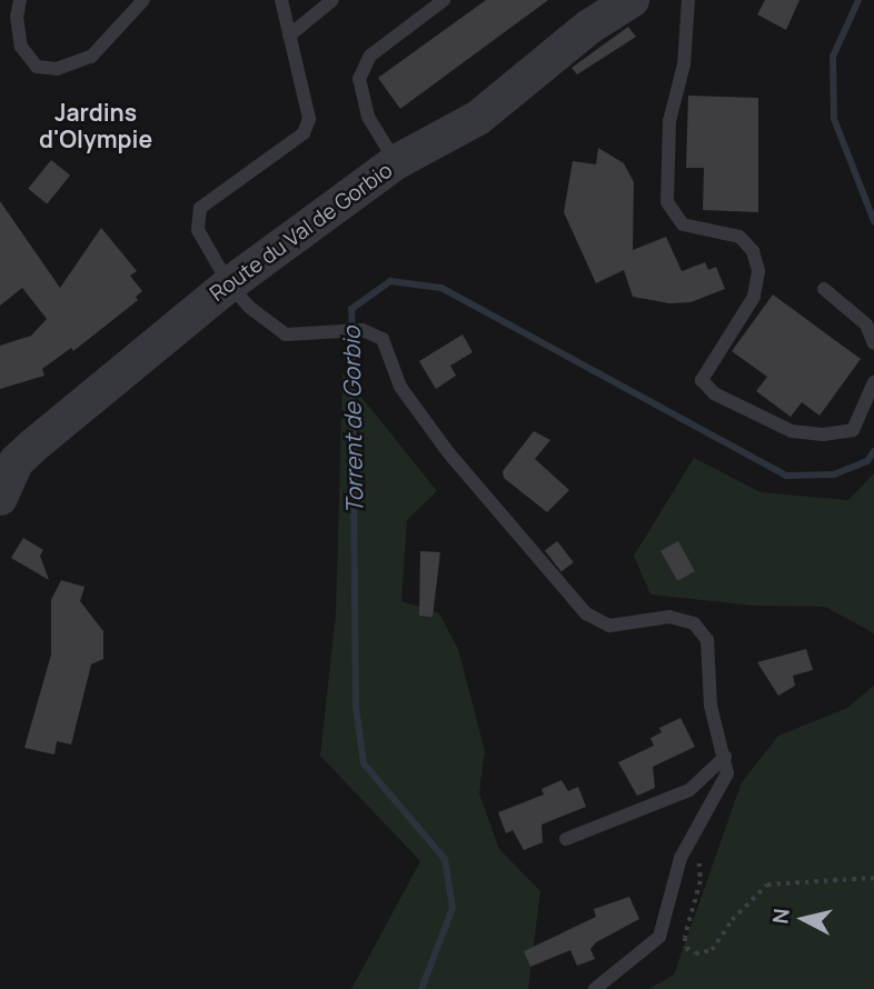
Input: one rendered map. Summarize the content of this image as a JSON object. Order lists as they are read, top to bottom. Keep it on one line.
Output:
{"streets":{"street":["Route du Val de Gorbio"]},"districts":["Jardins d'Olympie"],"water":["Torrent de Gorbio"],"north":"left"}
